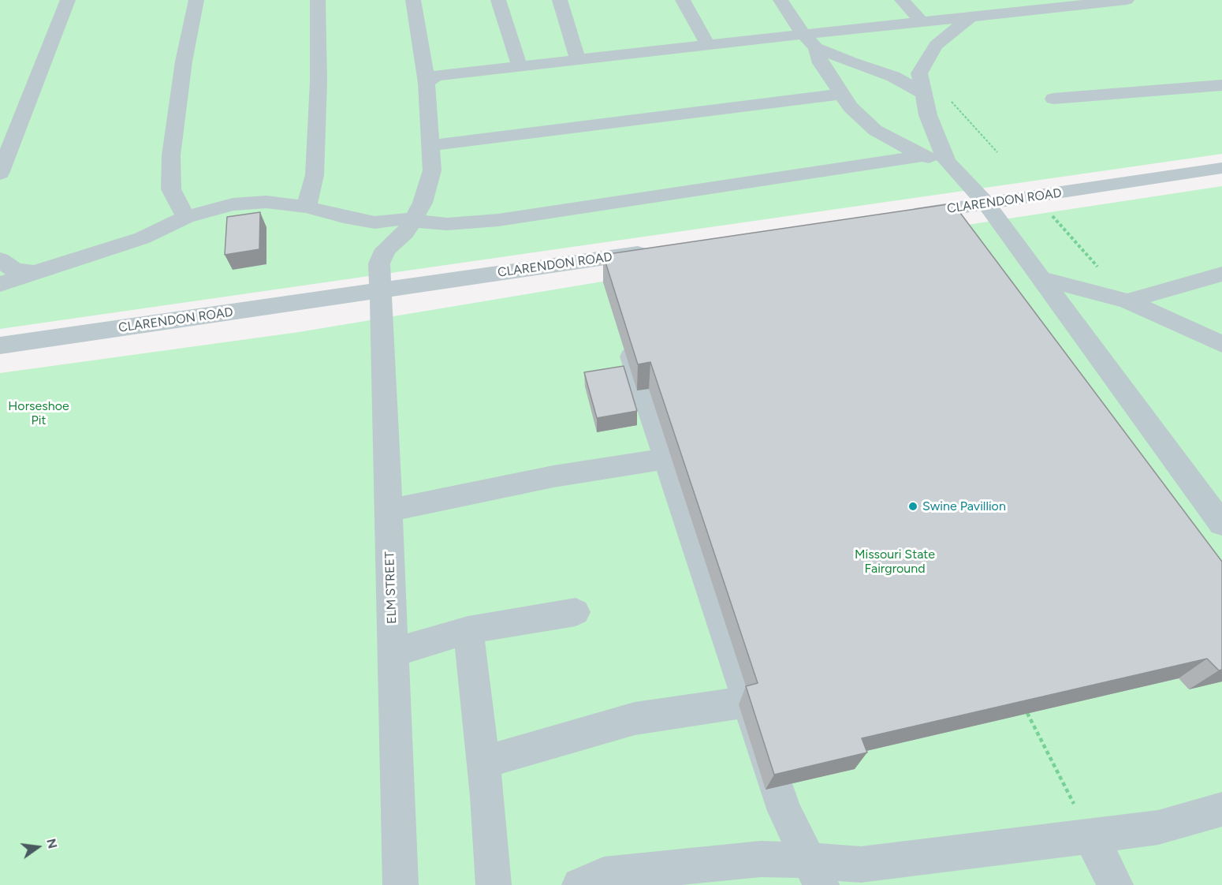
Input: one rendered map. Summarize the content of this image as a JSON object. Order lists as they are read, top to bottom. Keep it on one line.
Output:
{"streets":{"street":["CLARENDON ROAD","ELM STREET"]},"crossings":[["CLARENDON ROAD","ELM STREET"]],"parks":["Horseshoe Pit","Missouri State Fairground"],"places":["Swine Pavillion"],"north":"right"}
